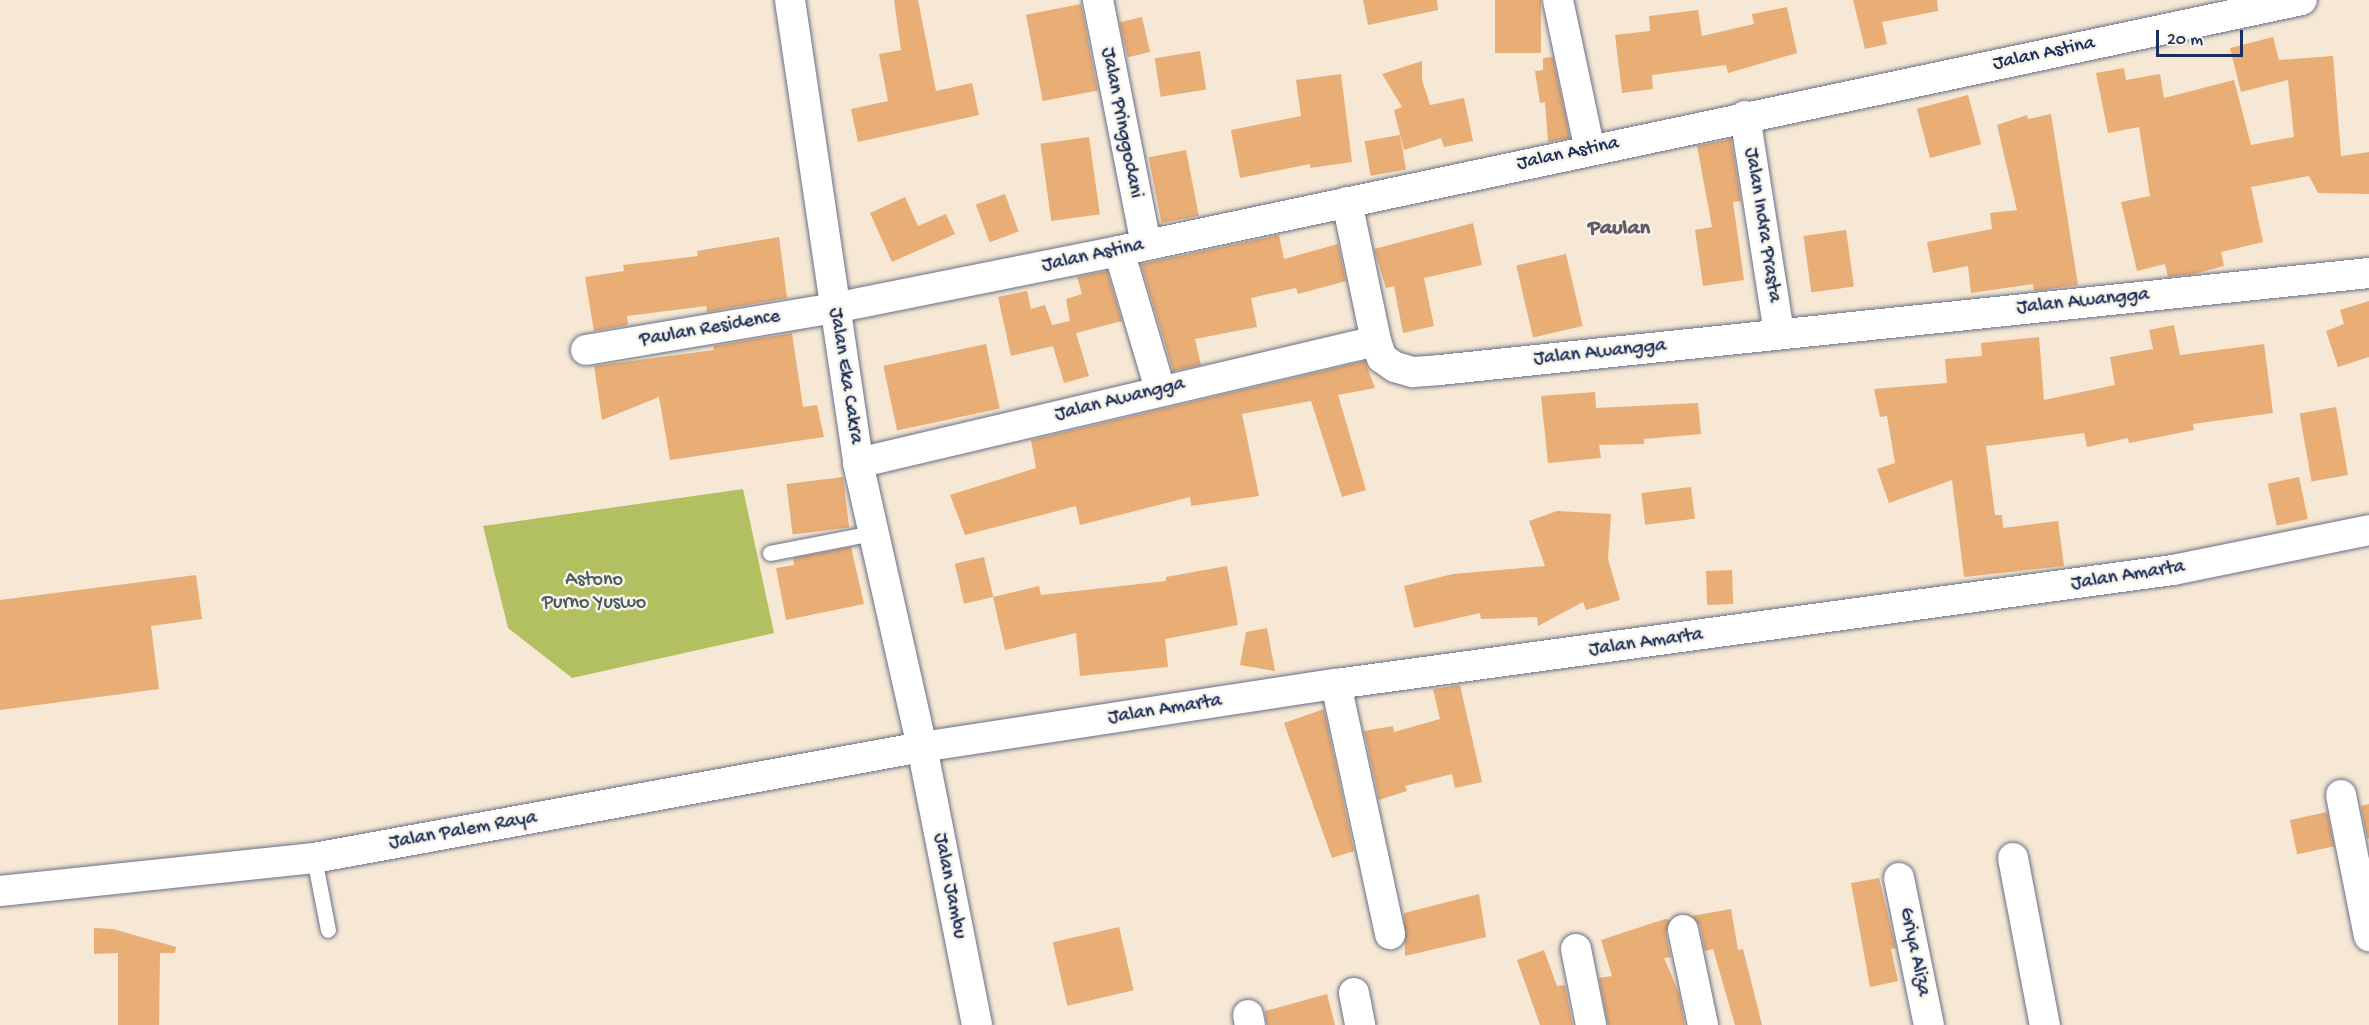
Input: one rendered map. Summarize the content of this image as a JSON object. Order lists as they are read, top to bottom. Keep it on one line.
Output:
{"streets":{"street":["Jalan Astina","Jalan Pringgodani","Jalan Indra Prasta","Jalan Awangga","Paulan Residence","Jalan Eka Cakra","Jalan Amarta","Jalan Palem Raya","Jalan Jambu","Griya Aliza"]},"crossings":[["Jalan Astina","Jalan Pringgodani"],["Jalan Astina","Jalan Indra Prasta"],["Jalan Astina","Paulan Residence"],["Jalan Astina","Jalan Eka Cakra"],["Jalan Pringgodani","Jalan Awangga"],["Jalan Indra Prasta","Jalan Awangga"],["Jalan Awangga","Jalan Eka Cakra"],["Paulan Residence","Jalan Eka Cakra"],["Jalan Eka Cakra","Jalan Amarta"],["Jalan Eka Cakra","Jalan Palem Raya"],["Jalan Eka Cakra","Jalan Jambu"],["Jalan Amarta","Jalan Palem Raya"],["Jalan Amarta","Jalan Jambu"],["Jalan Palem Raya","Jalan Jambu"]],"districts":["Paulan"],"parks":["Astono Purno Yuswo"],"scale_bar":"20 m"}
